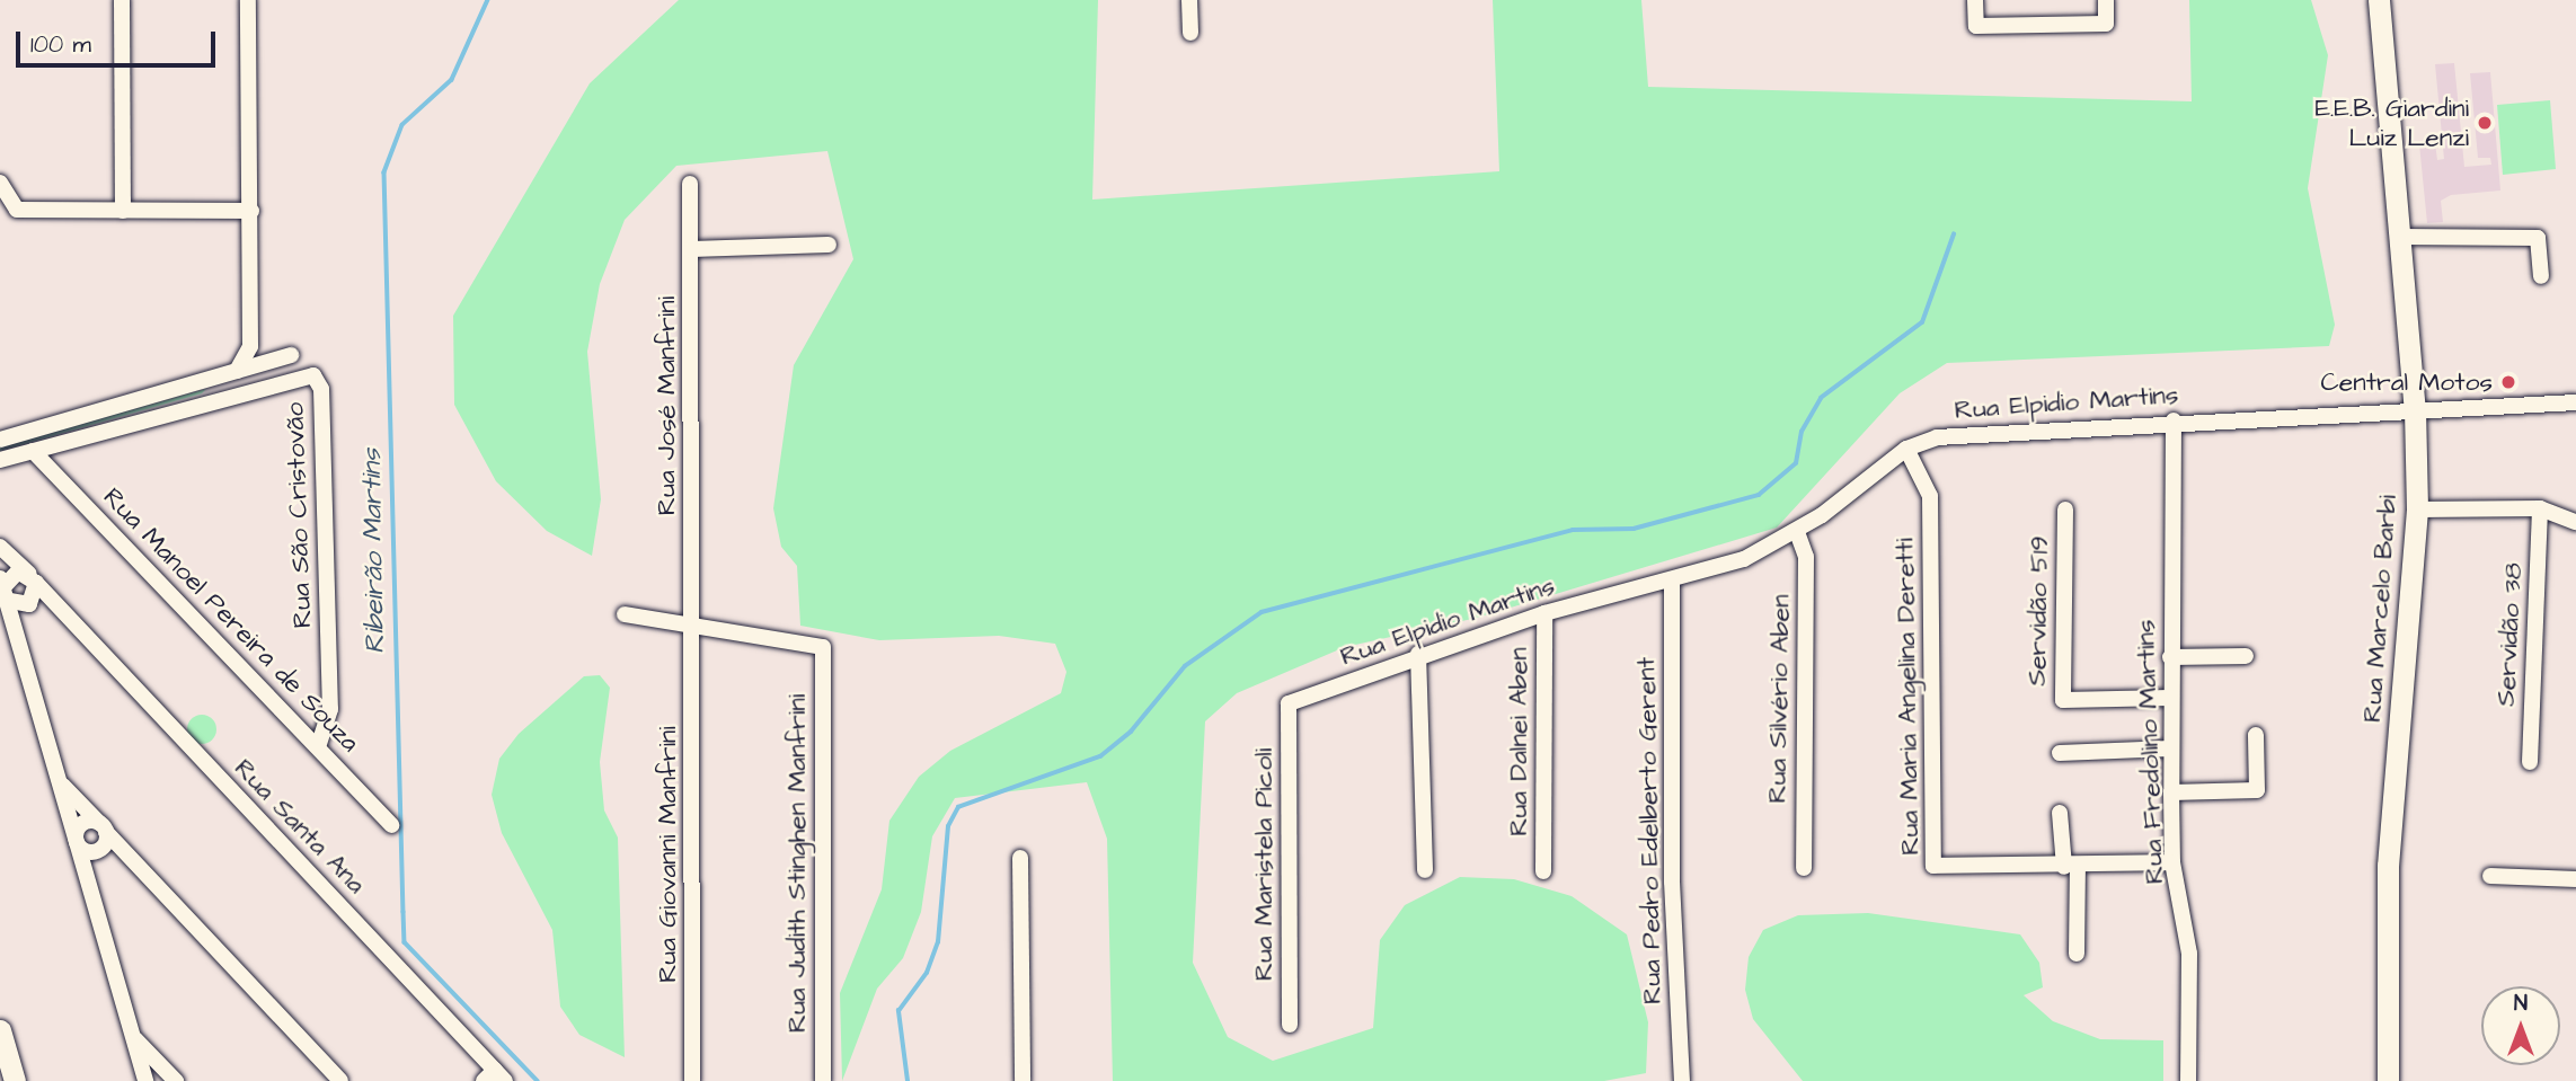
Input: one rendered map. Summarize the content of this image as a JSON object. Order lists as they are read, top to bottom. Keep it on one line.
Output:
{"streets":{"street":["Rua Elpidio Martins","Rua José Manfrini","Rua São Cristovão","Rua Marcelo Barbi","Servidão 519","Rua Manoel Pereira de Souza","Servidão 38","Rua Maria Angelina Deretti","Rua Silvério Aben","Rua Dalnei Aben","Rua Fredolino Martins","Rua Santa Ana","Rua Pedro Edelberto Gerent","Rua Giovanni Manfrini","Rua Judith Stinghen Manfrini","Rua Maristela Picoli"]},"crossings":[["Rua Elpidio Martins","Rua Marcelo Barbi"],["Rua Elpidio Martins","Rua Maria Angelina Deretti"],["Rua Elpidio Martins","Rua Silvério Aben"],["Rua Elpidio Martins","Rua Dalnei Aben"],["Rua Elpidio Martins","Rua Fredolino Martins"],["Rua Elpidio Martins","Rua Pedro Edelberto Gerent"],["Rua Elpidio Martins","Rua Maristela Picoli"],["Rua José Manfrini","Rua Giovanni Manfrini"],["Rua José Manfrini","Rua Judith Stinghen Manfrini"],["Rua São Cristovão","Rua Manoel Pereira de Souza"],["Servidão 519","Rua Fredolino Martins"],["Rua Giovanni Manfrini","Rua Judith Stinghen Manfrini"]],"water":["Ribeirão Martins"],"places":["E.E.B. Giardini Luiz Lenzi","Central Motos"],"scale_bar":"100 m","north":"top"}
